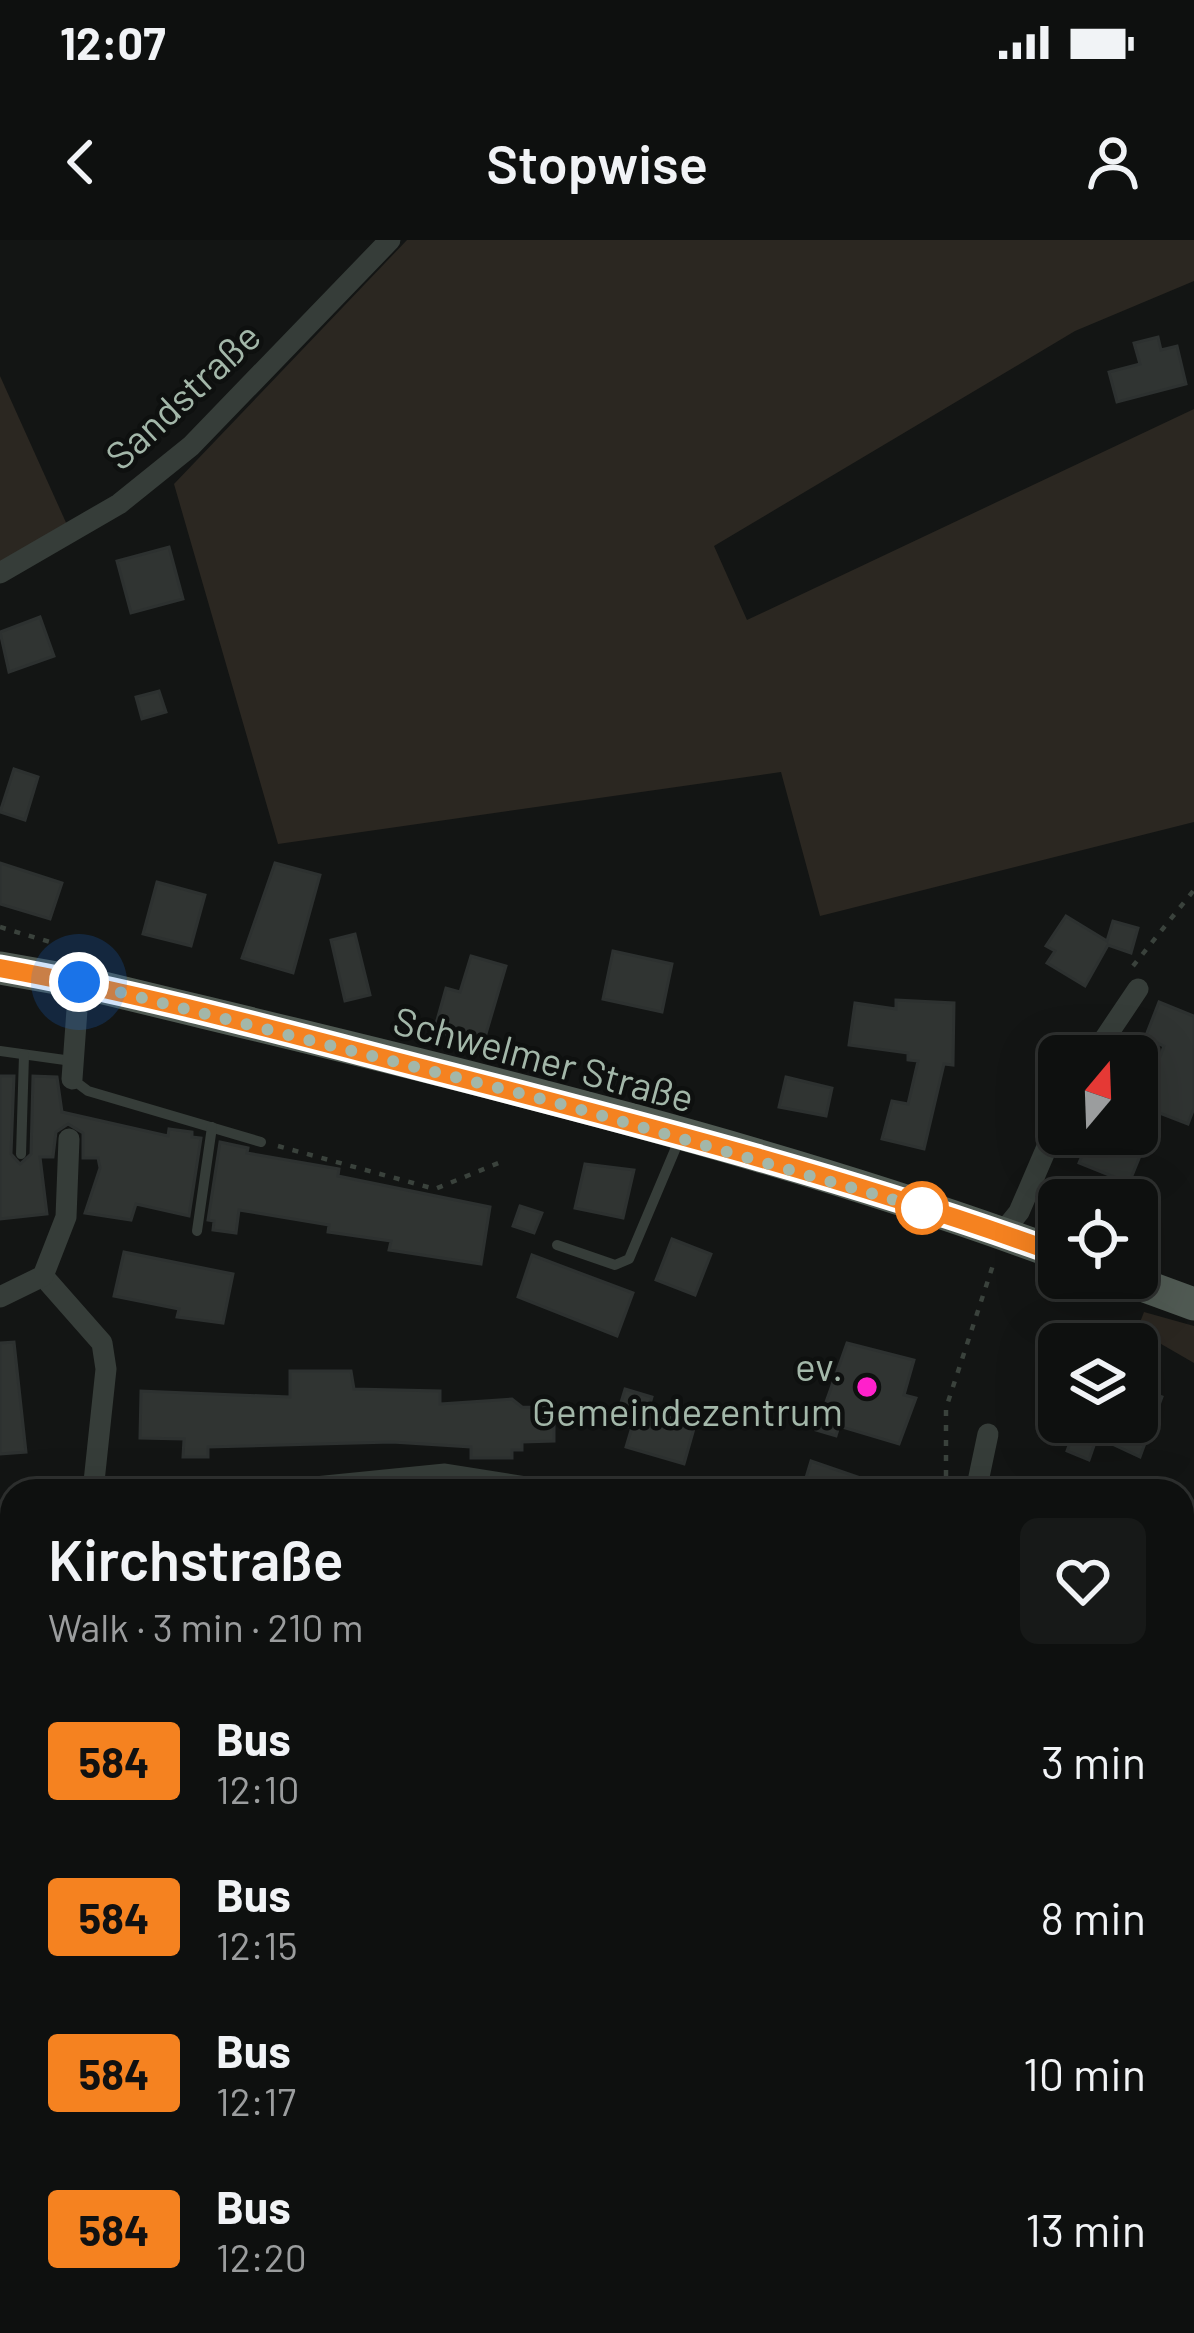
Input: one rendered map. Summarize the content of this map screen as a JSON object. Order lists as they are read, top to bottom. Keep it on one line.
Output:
{"streets":{"main road":["Schwelmer Straße"],"street":["Sandstraße"]},"places":["ev. Gemeindezentrum"],"lines":["bus line 584"],"north":"top","page":{"status":"12:07","header":"Stopwise","heading":["Kirchstraße","Walk · 3 min · 210 m"],"list":[{"mark":"584","name":"Bus","note":"12:10","value":"3 min"},{"mark":"584","name":"Bus","note":"12:15","value":"8 min"},{"mark":"584","name":"Bus","note":"12:17","value":"10 min"},{"mark":"584","name":"Bus","note":"12:20","value":"13 min"}]}}
